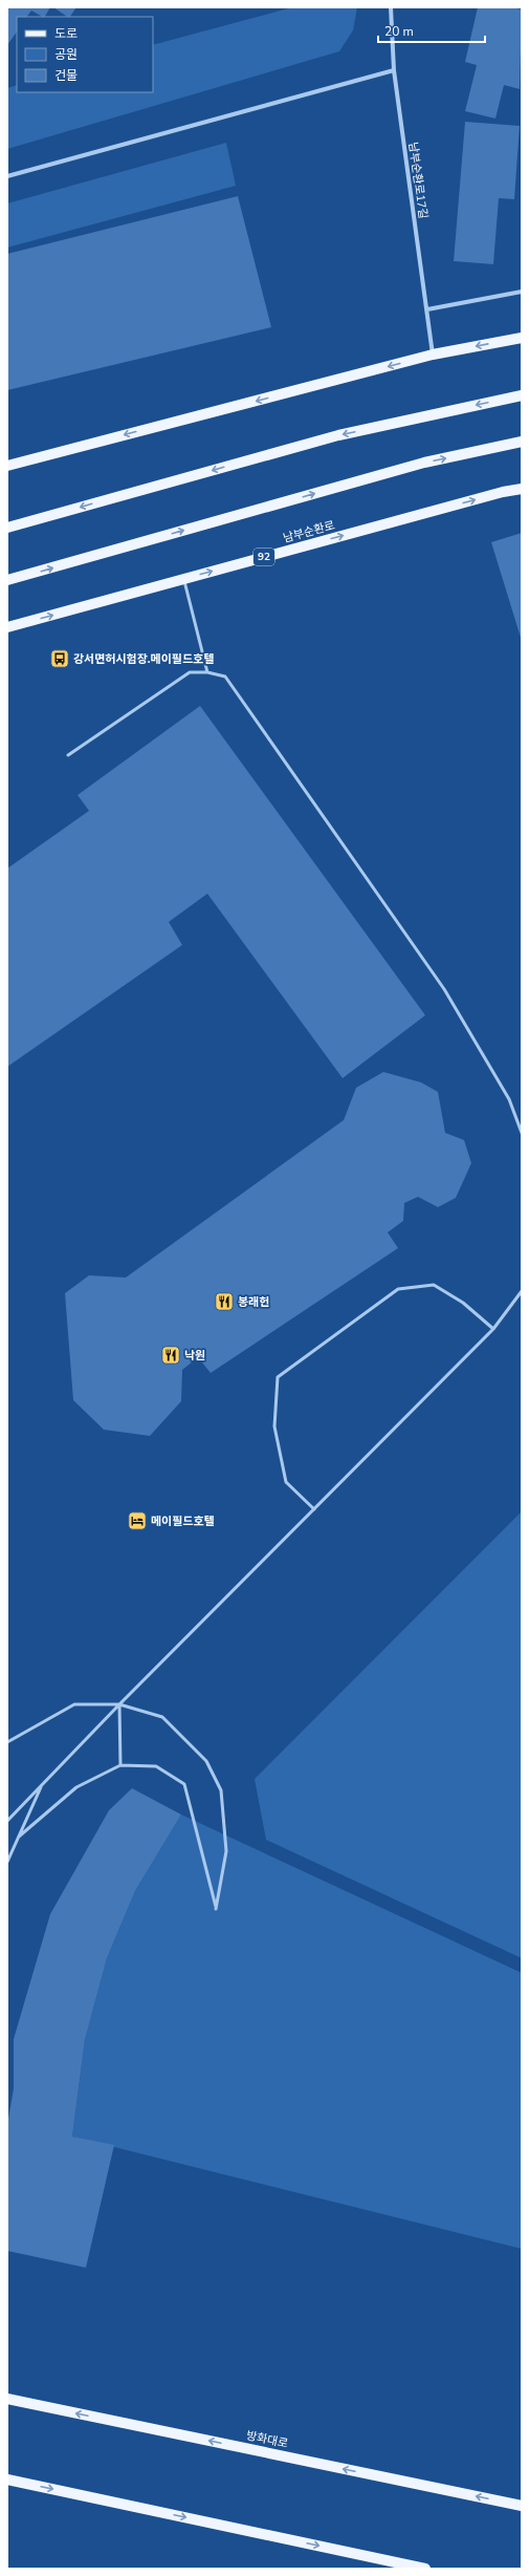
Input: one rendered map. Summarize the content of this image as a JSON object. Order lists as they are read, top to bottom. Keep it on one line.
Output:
{"streets":{"main road":["남부순환로","92","방화대로"],"street":["남부순환로17길"]},"places":{"bus stop":["강서면허시험장.메이필드호텔"],"restaurant":["봉래헌","낙원"],"hotel":["메이필드호텔"]},"legend":["도로","공원","건물"],"scale_bar":"20 m"}
